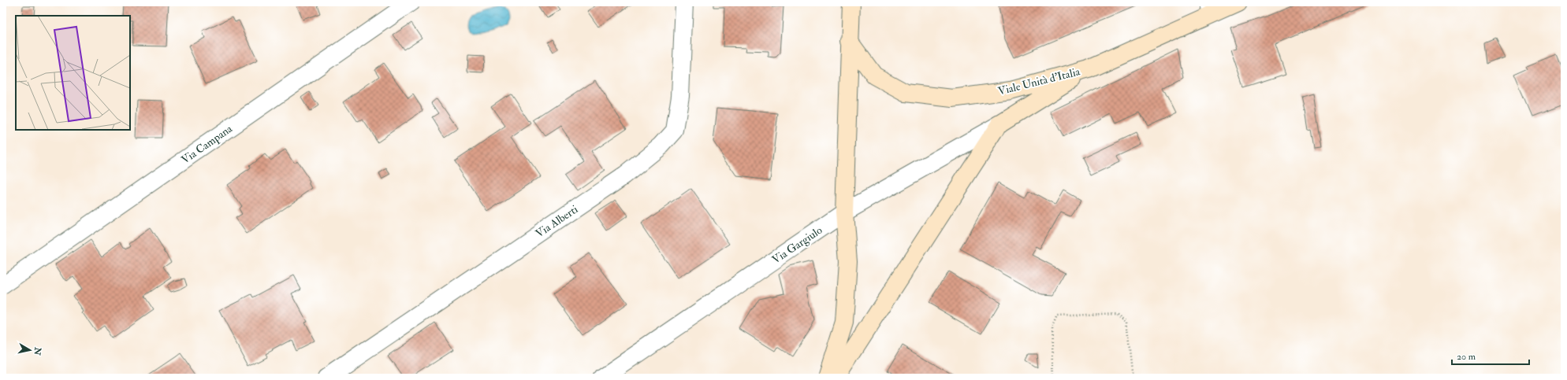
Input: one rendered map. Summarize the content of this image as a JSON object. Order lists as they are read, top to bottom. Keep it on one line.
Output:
{"streets":{"street":["Viale Unità d'Italia","Via Campana","Via Alberti","Via Gargiulo"]},"scale_bar":"20 m","north":"right"}
